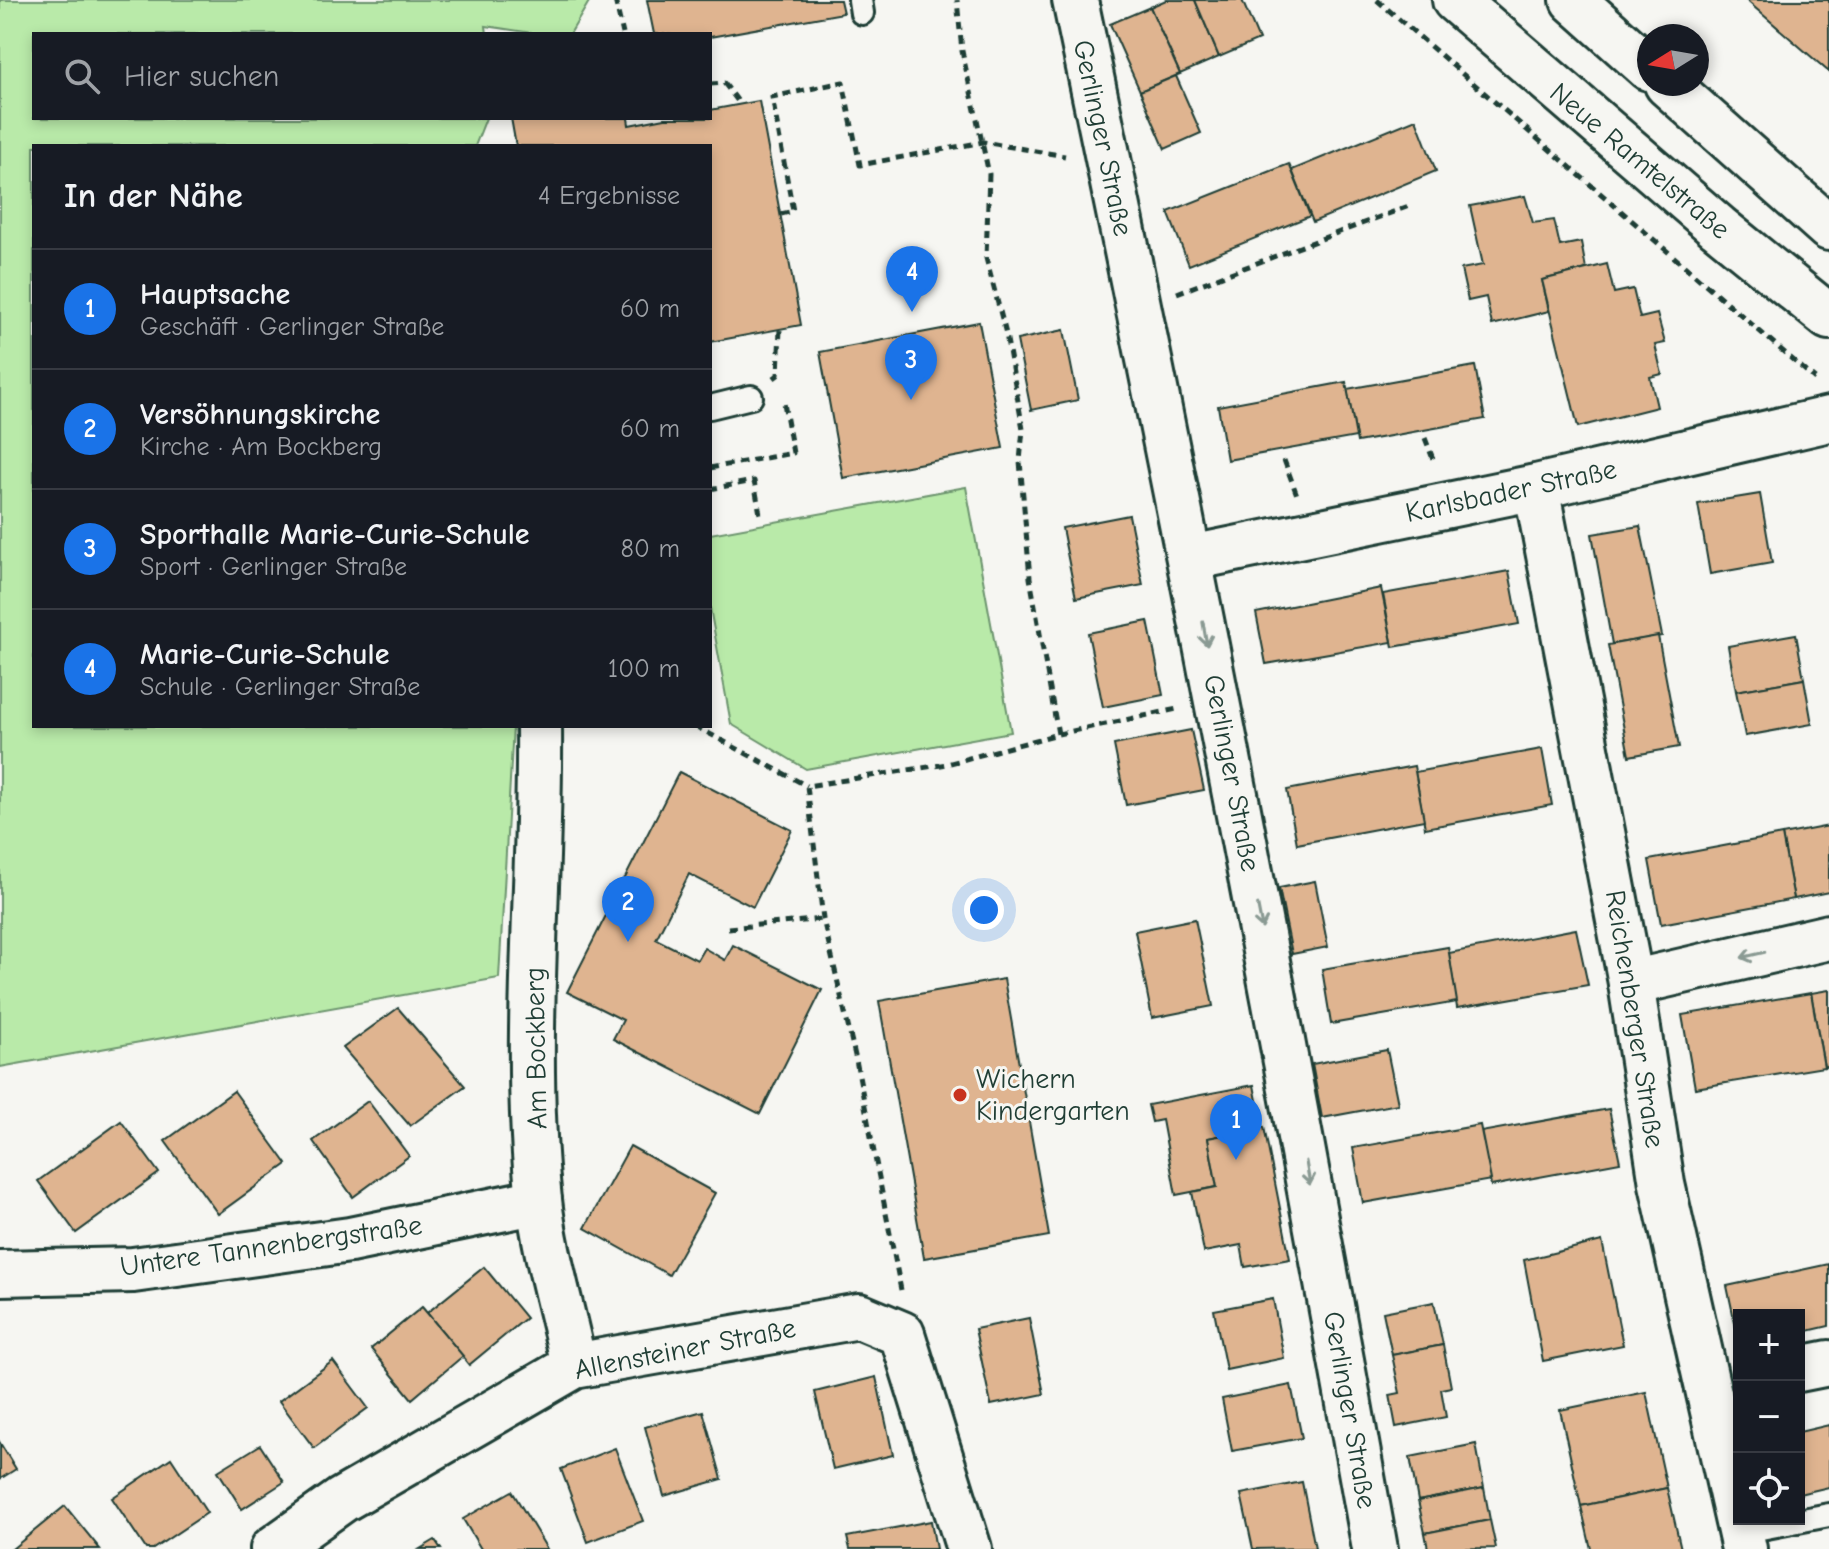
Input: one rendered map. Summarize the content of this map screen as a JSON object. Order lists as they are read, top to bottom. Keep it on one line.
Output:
{"streets":{"street":["Gerlinger Straße","Neue Ramtelstraße","Karlsbader Straße","Reichenberger Straße","Am Bockberg","Untere Tannenbergstraße","Allensteiner Straße"]},"crossings":[["Gerlinger Straße","Karlsbader Straße"],["Karlsbader Straße","Reichenberger Straße"],["Am Bockberg","Untere Tannenbergstraße"],["Am Bockberg","Allensteiner Straße"]],"one_way":["Gerlinger Straße"],"places":["Wichern Kindergarten"],"north":"left","page":{"search":"Hier suchen","heading":["In der Nähe","4 Ergebnisse"],"pins":["4","3","2","1"],"list":[{"mark":"1","name":"Hauptsache","note":"Geschäft · Gerlinger Straße","value":"60 m"},{"mark":"2","name":"Versöhnungskirche","note":"Kirche · Am Bockberg","value":"60 m"},{"mark":"3","name":"Sporthalle Marie-Curie-Schule","note":"Sport · Gerlinger Straße","value":"80 m"},{"mark":"4","name":"Marie-Curie-Schule","note":"Schule · Gerlinger Straße","value":"100 m"}],"map_buttons":["+","−"]}}
